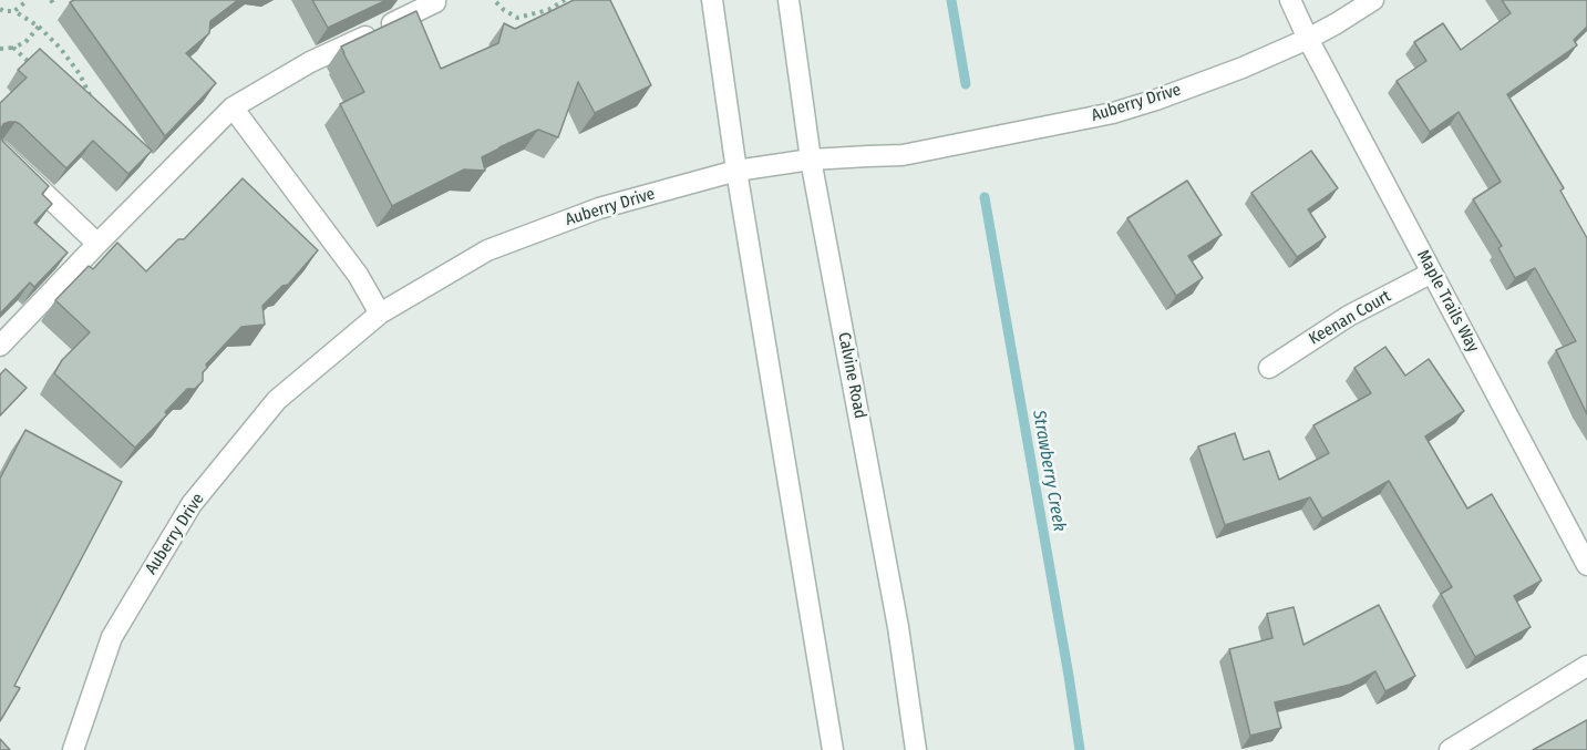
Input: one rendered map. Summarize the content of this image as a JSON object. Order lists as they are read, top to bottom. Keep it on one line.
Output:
{"streets":{"street":["Auberry Drive","Maple Trails Way","Keenan Court","Calvine Road"]},"crossings":[["Auberry Drive","Maple Trails Way"],["Auberry Drive","Calvine Road"],["Maple Trails Way","Keenan Court"]],"water":["Strawberry Creek"]}
